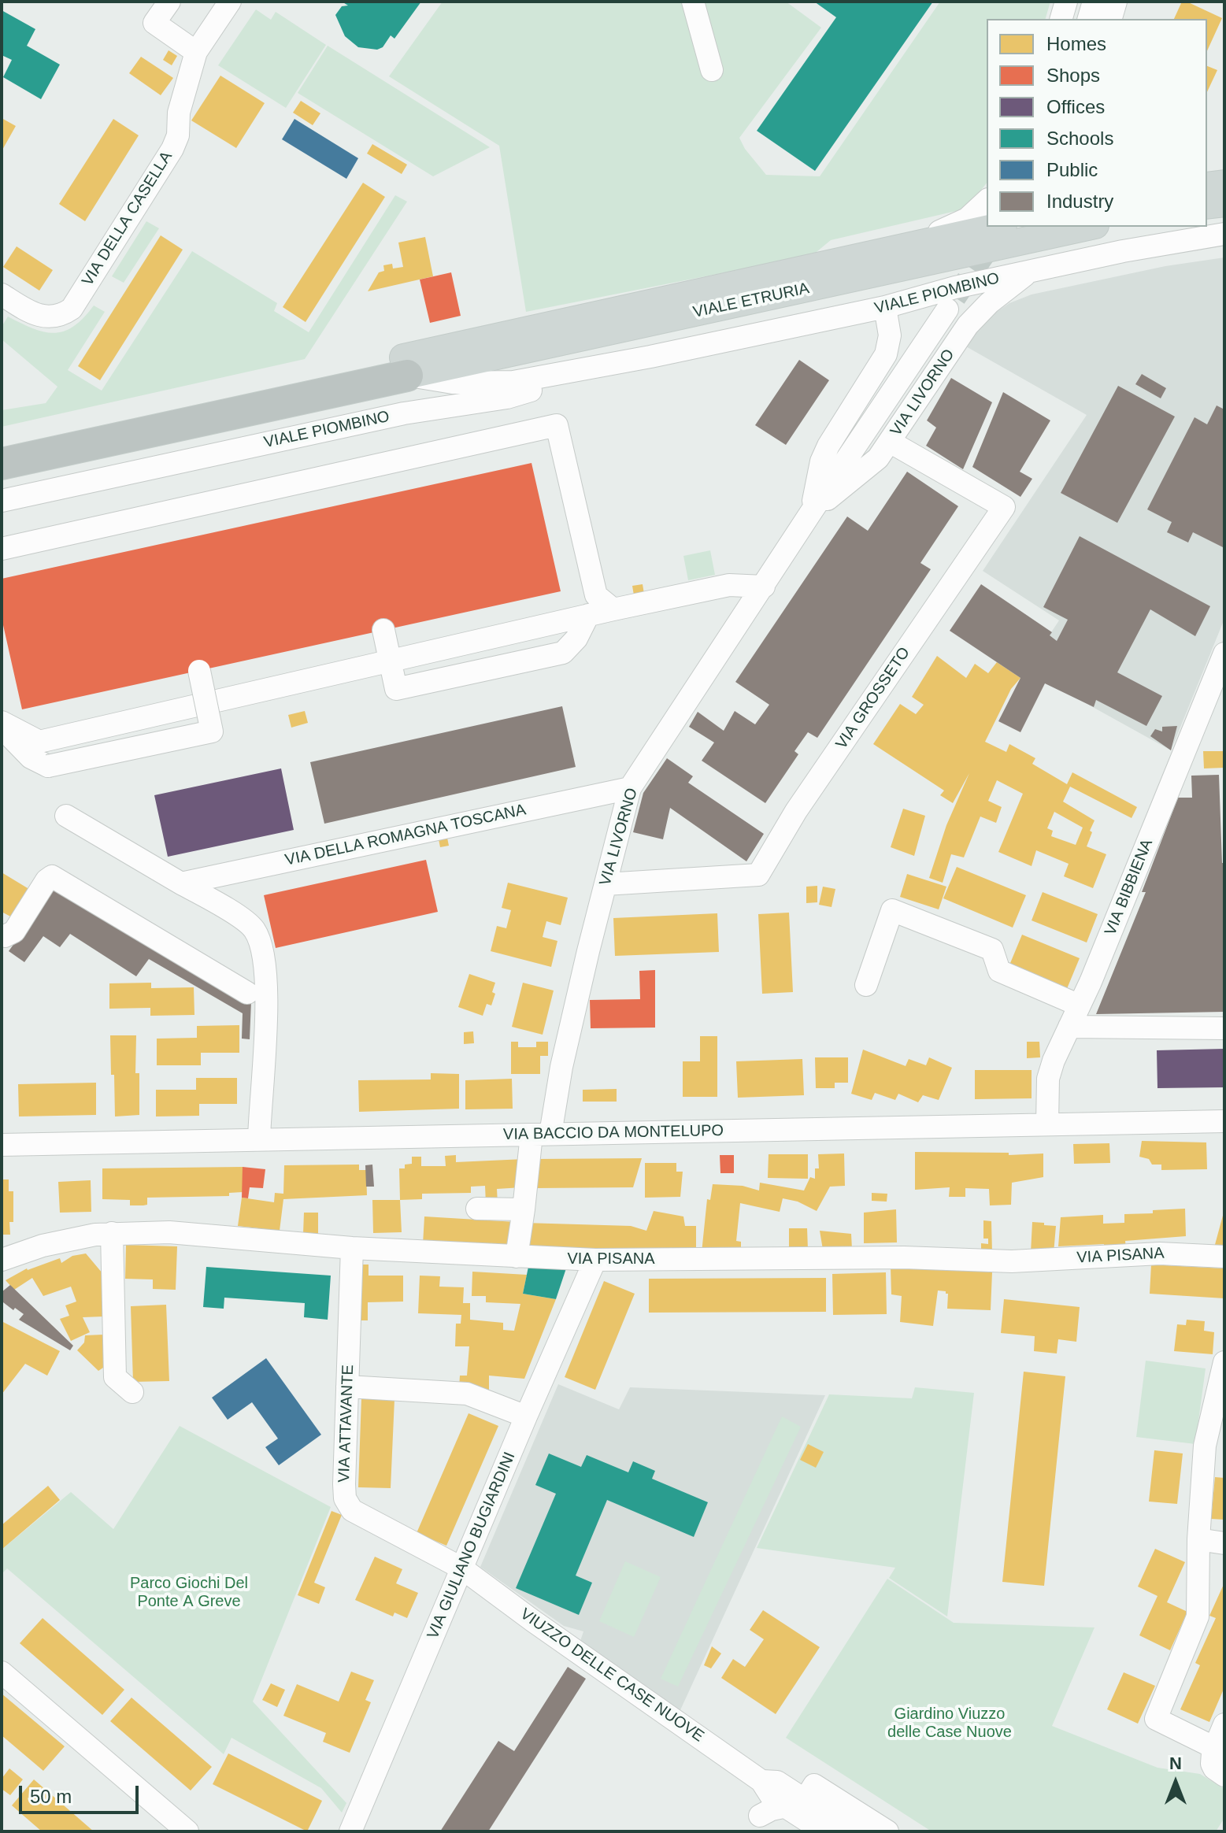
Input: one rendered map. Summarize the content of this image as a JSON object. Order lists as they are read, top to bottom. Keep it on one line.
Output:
{"streets":{"main road":["VIALE ETRURIA"],"street":["VIA DELLA CASELLA","VIALE PIOMBINO","VIA LIVORNO","VIA GROSSETO","VIA DELLA ROMAGNA TOSCANA","VIA BIBBIENA","VIA BACCIO DA MONTELUPO","VIA PISANA","VIA ATTAVANTE","VIA GIULIANO BUGIARDINI","VIUZZO DELLE CASE NUOVE"]},"crossings":[["VIALE PIOMBINO","VIALE ETRURIA"],["VIALE PIOMBINO","VIA LIVORNO"],["VIA LIVORNO","VIA GROSSETO"],["VIA LIVORNO","VIA DELLA ROMAGNA TOSCANA"],["VIA LIVORNO","VIA BACCIO DA MONTELUPO"],["VIA LIVORNO","VIA PISANA"],["VIA BIBBIENA","VIA BACCIO DA MONTELUPO"],["VIA PISANA","VIA ATTAVANTE"],["VIA PISANA","VIA GIULIANO BUGIARDINI"],["VIA ATTAVANTE","VIA GIULIANO BUGIARDINI"],["VIA ATTAVANTE","VIUZZO DELLE CASE NUOVE"],["VIA GIULIANO BUGIARDINI","VIUZZO DELLE CASE NUOVE"]],"parks":["Parco Giochi Del Ponte A Greve","Giardino Viuzzo delle Case Nuove"],"legend":["Homes","Shops","Offices","Schools","Public","Industry"],"scale_bar":"50 m","north":"top"}
